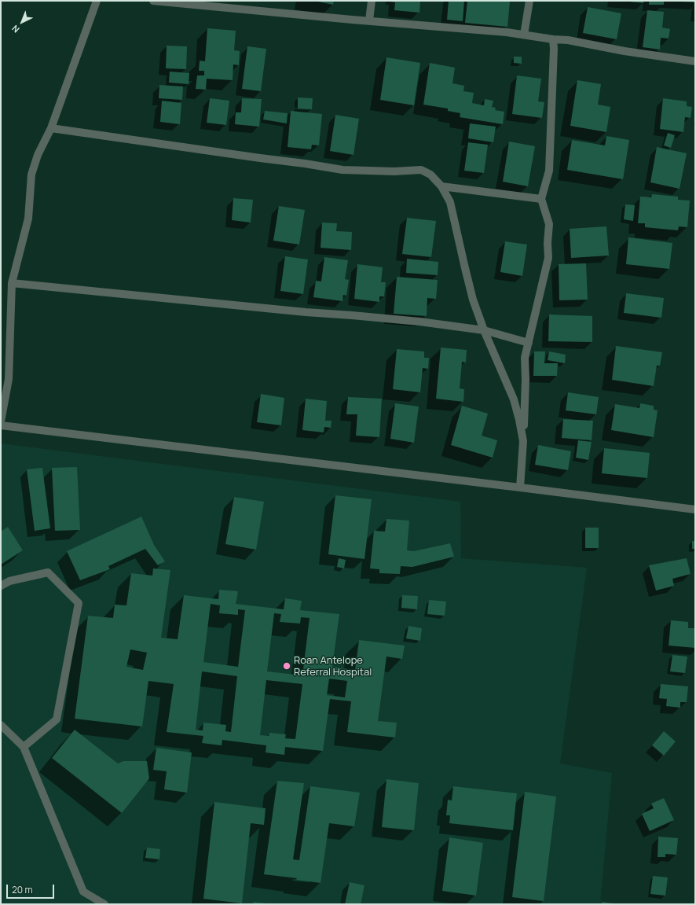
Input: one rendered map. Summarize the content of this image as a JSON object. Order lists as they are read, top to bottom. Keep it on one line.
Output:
{"places":["Roan Antelope Referral Hospital"],"scale_bar":"20 m","north":"bottom left"}
